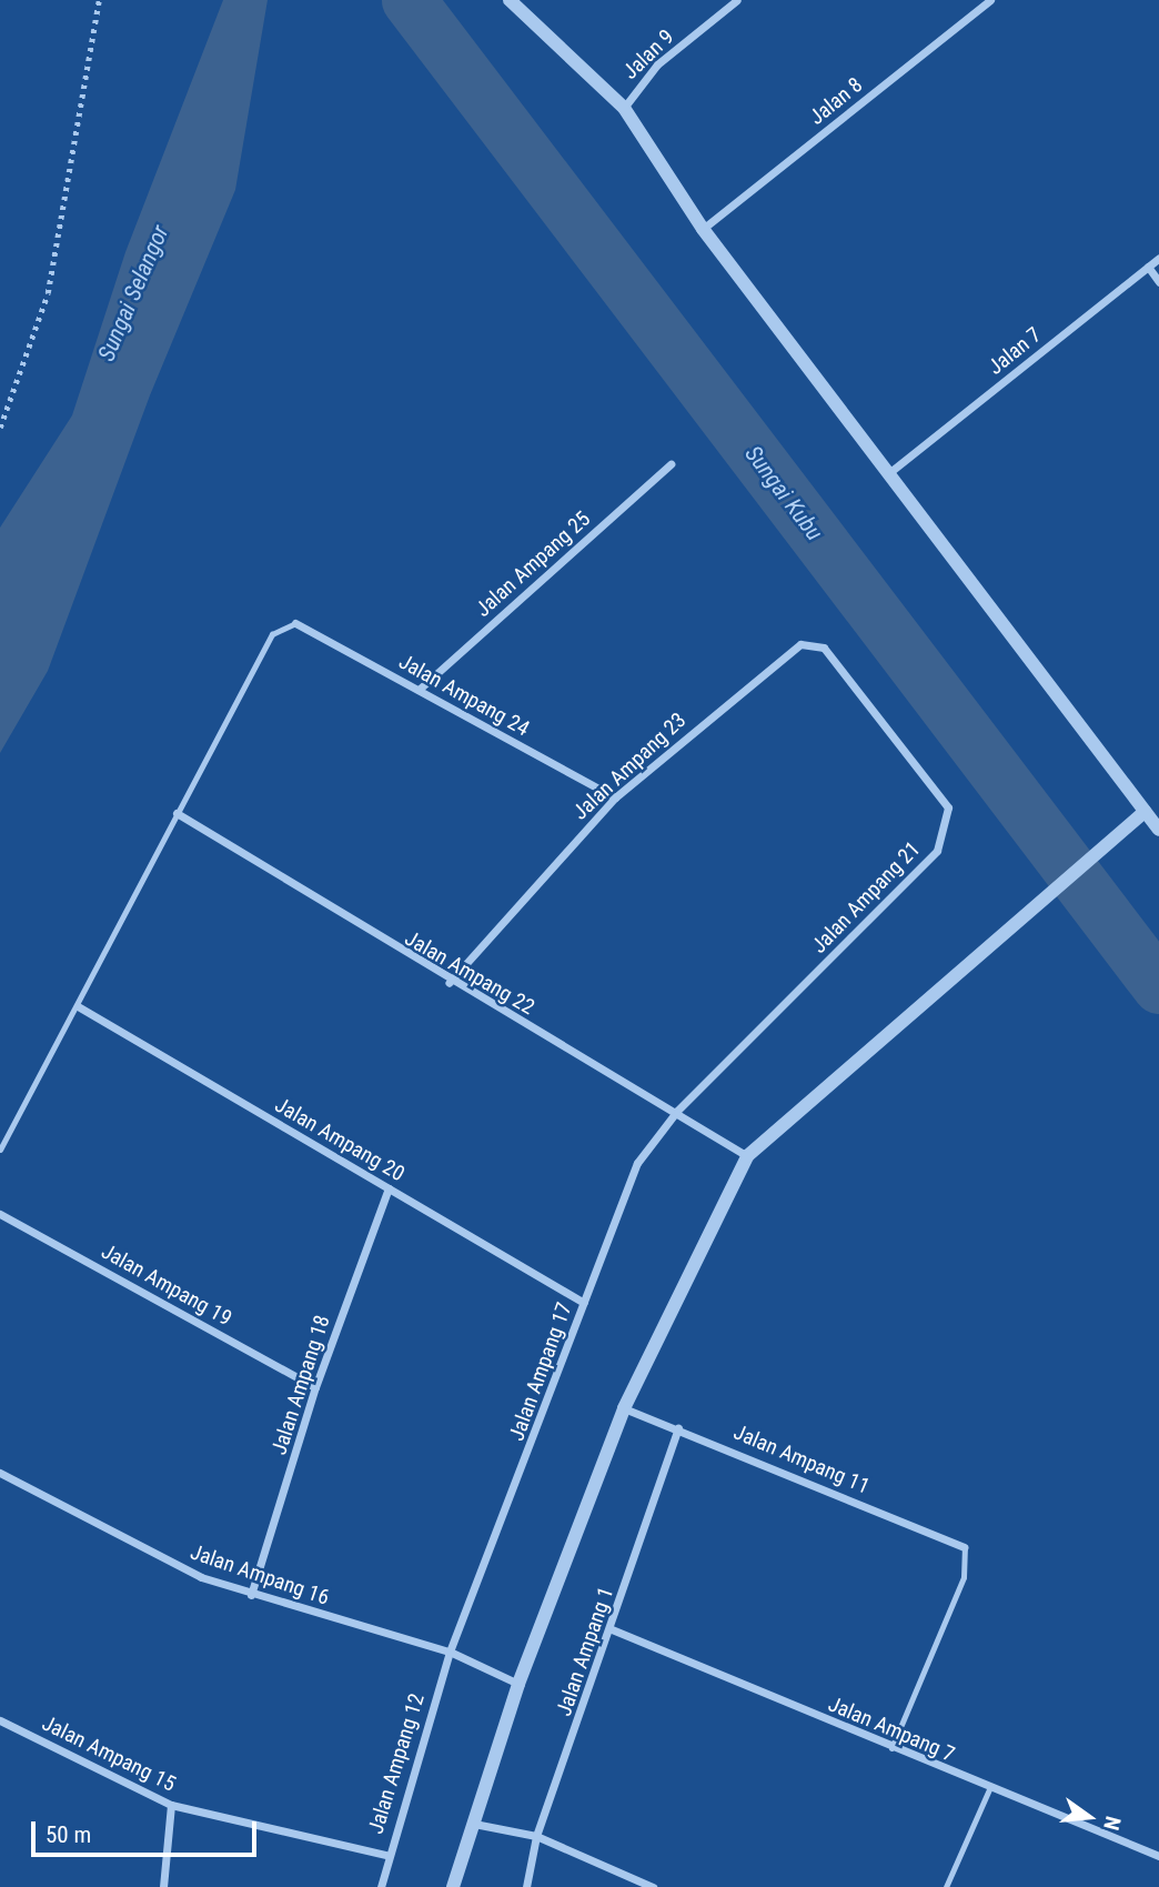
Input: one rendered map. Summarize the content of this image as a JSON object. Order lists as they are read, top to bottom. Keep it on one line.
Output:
{"streets":{"street":["Jalan 9","Jalan 8","Jalan 7","Jalan Ampang 25","Jalan Ampang 24","Jalan Ampang 23","Jalan Ampang 21","Jalan Ampang 22","Jalan Ampang 20","Jalan Ampang 19","Jalan Ampang 17","Jalan Ampang 18","Jalan Ampang 11","Jalan Ampang 16","Jalan Ampang 1","Jalan Ampang 7","Jalan Ampang 15","Jalan Ampang 12"]},"crossings":[["Jalan Ampang 25","Jalan Ampang 24"],["Jalan Ampang 24","Jalan Ampang 23"],["Jalan Ampang 23","Jalan Ampang 21"],["Jalan Ampang 23","Jalan Ampang 22"],["Jalan Ampang 21","Jalan Ampang 22"],["Jalan Ampang 21","Jalan Ampang 17"],["Jalan Ampang 22","Jalan Ampang 17"],["Jalan Ampang 20","Jalan Ampang 17"],["Jalan Ampang 20","Jalan Ampang 18"],["Jalan Ampang 19","Jalan Ampang 18"],["Jalan Ampang 17","Jalan Ampang 16"],["Jalan Ampang 17","Jalan Ampang 12"],["Jalan Ampang 18","Jalan Ampang 16"],["Jalan Ampang 11","Jalan Ampang 1"],["Jalan Ampang 16","Jalan Ampang 12"],["Jalan Ampang 1","Jalan Ampang 7"],["Jalan Ampang 15","Jalan Ampang 12"]],"water":["Sungai Selangor","Sungai Kubu"],"scale_bar":"50 m","north":"right"}
